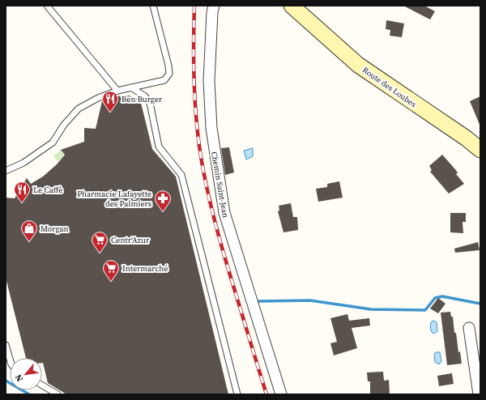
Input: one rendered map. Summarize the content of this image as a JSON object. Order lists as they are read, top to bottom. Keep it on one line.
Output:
{"streets":{"main road":["Route des Loubes"],"street":["Chemin Saint-Jean"]},"places":{"restaurant":["Ben Burger","Le Caffè"],"pharmacy":["Pharmacie Lafayette des Palmiers"],"shop":["Morgan"],"supermarket":["Centr'Azur","Intermarché"]},"north":"bottom left"}
